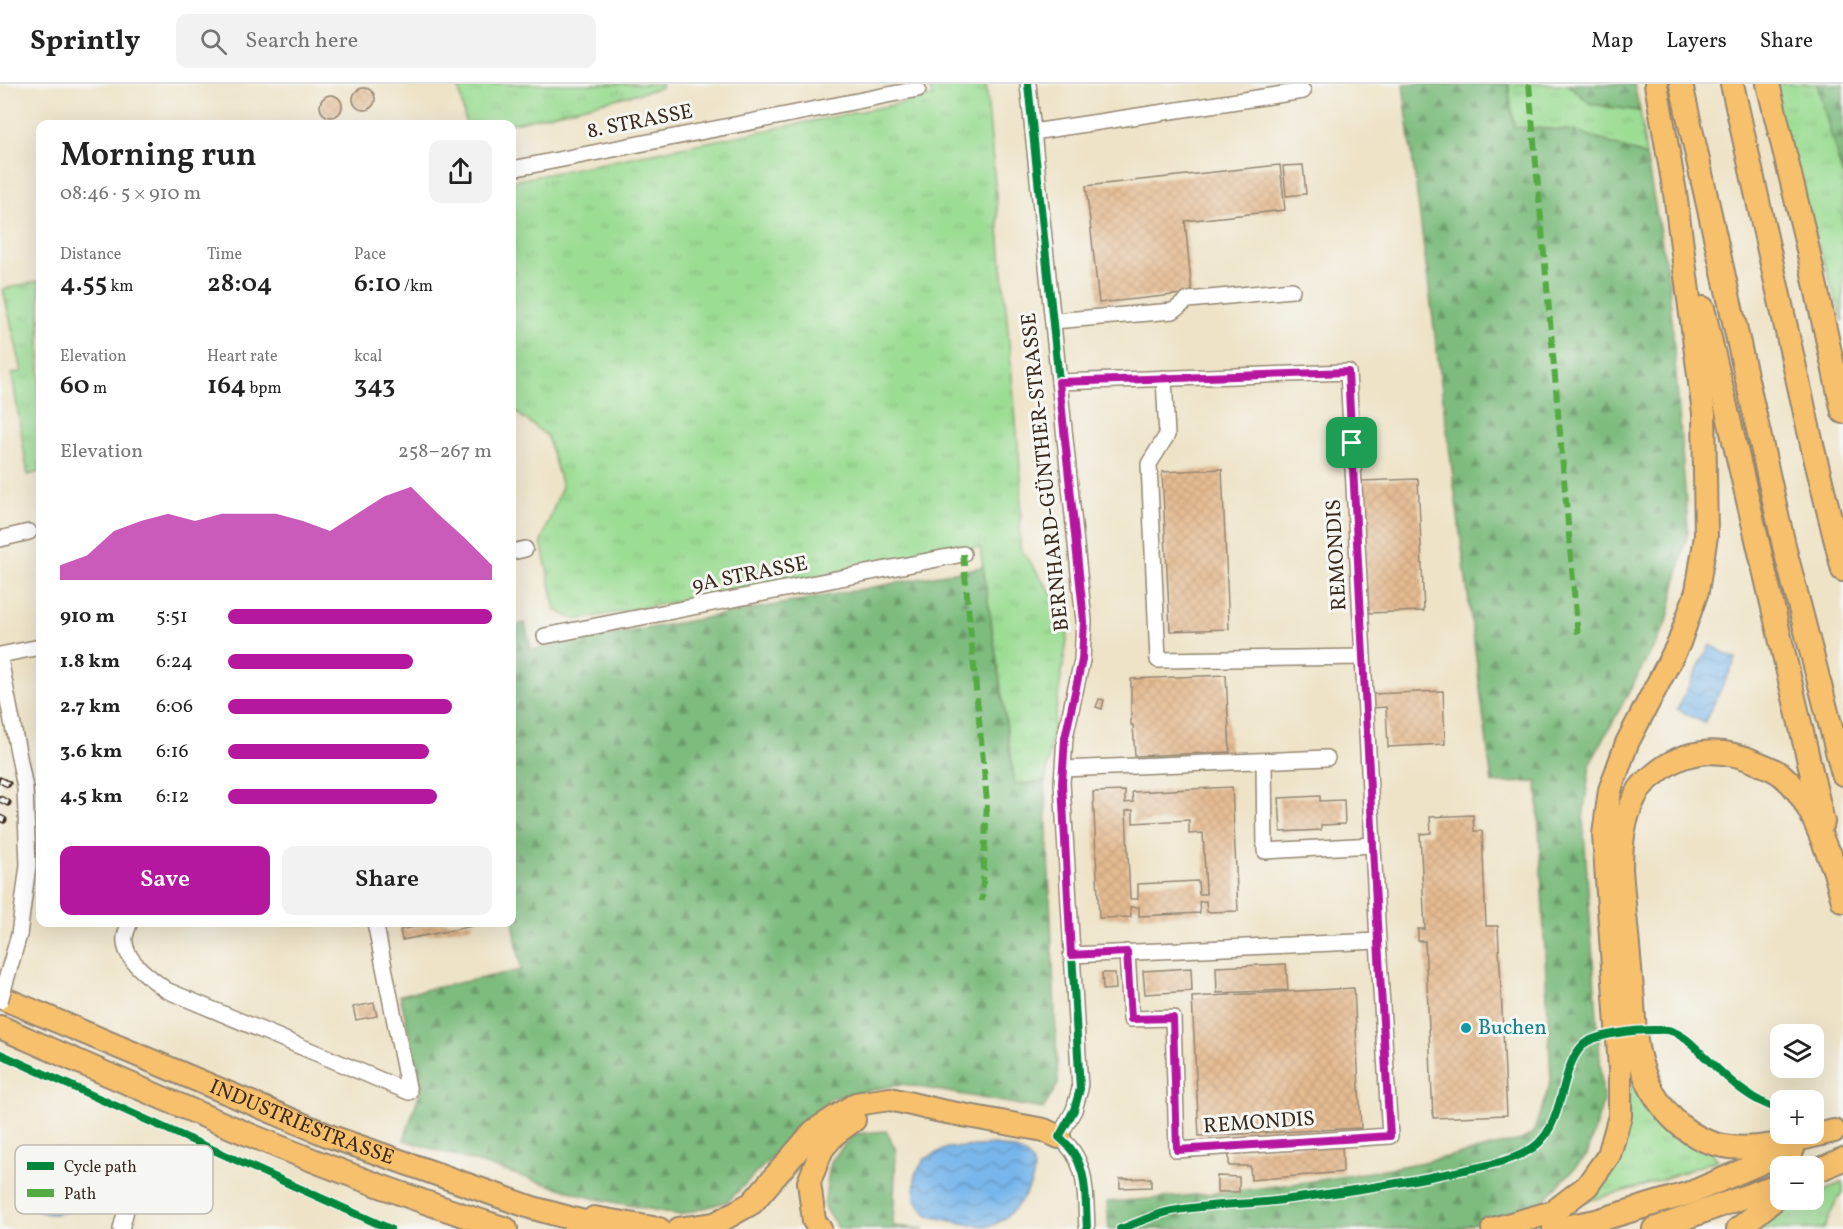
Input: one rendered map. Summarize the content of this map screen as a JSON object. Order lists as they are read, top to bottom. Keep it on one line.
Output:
{"streets":{"highway":["INDUSTRIESTRASSE"],"street":["8. STRASSE","BERNHARD-GÜNTHER-STRASSE","REMONDIS","9A STRASSE"]},"crossings":[["BERNHARD-GÜNTHER-STRASSE","REMONDIS"]],"places":["Buchen"],"legend":["Cycle path","Path"],"page":{"header":"Sprintly","search":"Search here","nav":["Map","Layers","Share"],"heading":["Morning run","08:46 · 5 × 910 m"],"stats":[["Distance","4.55 km"],["Time","28:04"],["Pace","6:10 /km"],["Elevation","60 m"],["Heart rate","164 bpm"],["kcal","343"]],"chart":["Elevation","258–267 m"],"list":[{"name":"910 m","note":"5:51"},{"name":"1.8 km","note":"6:24"},{"name":"2.7 km","note":"6:06"},{"name":"3.6 km","note":"6:16"},{"name":"4.5 km","note":"6:12"}],"buttons":["Save","Share"],"map_buttons":["+","−"]}}
